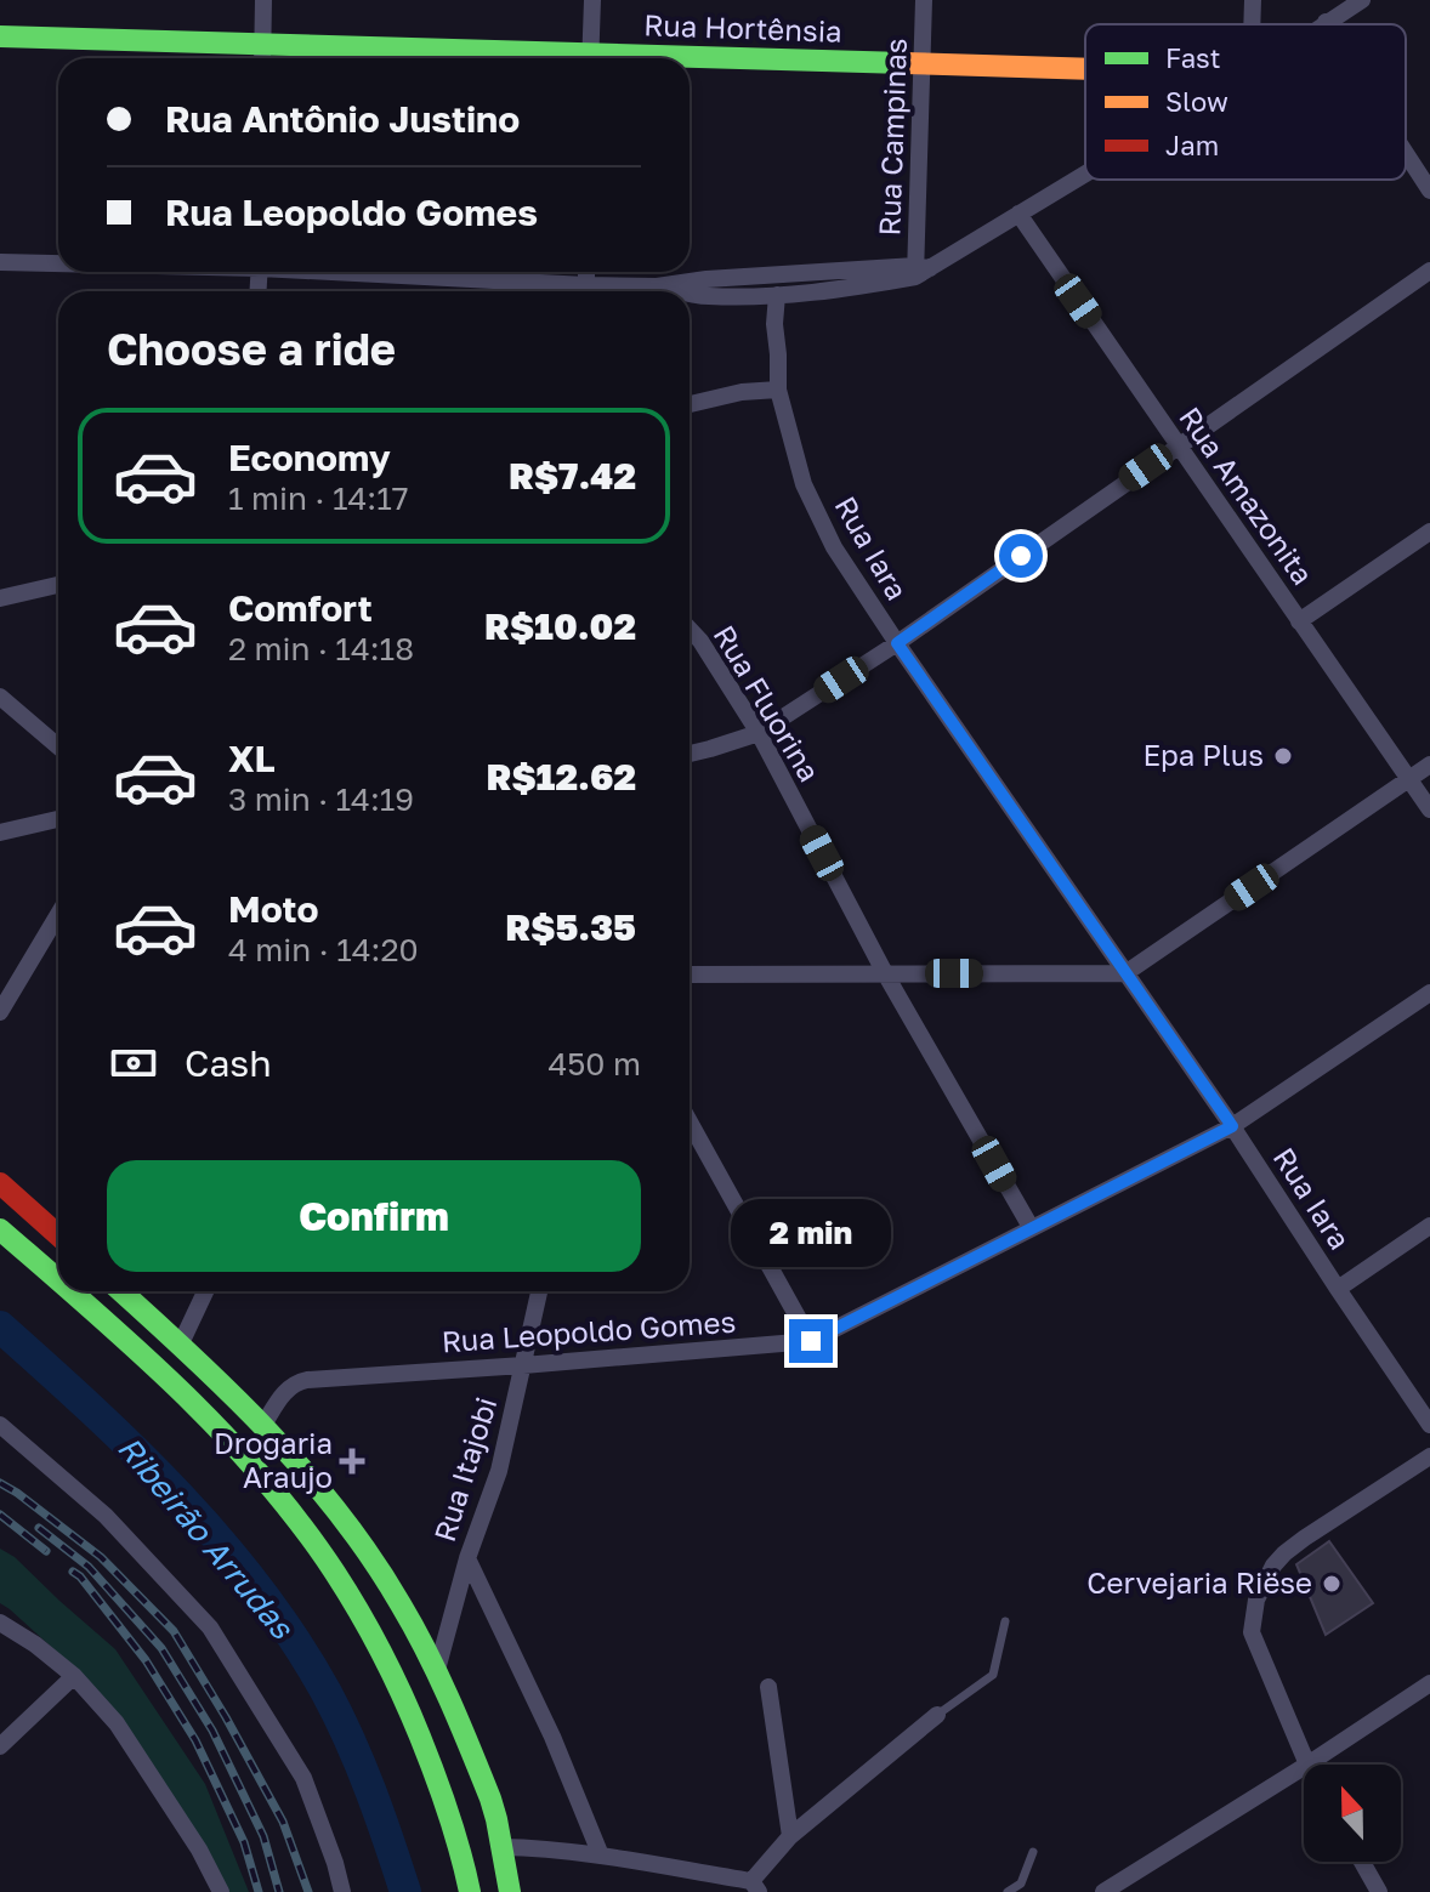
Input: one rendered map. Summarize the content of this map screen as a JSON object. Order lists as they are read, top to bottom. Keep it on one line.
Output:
{"streets":{"main road":["Rua Hortênsia"],"street":["Rua Campinas","Rua Amazonita","Rua Iara","Rua Fluorina","Rua Leopoldo Gomes","Rua Itajobi"]},"crossings":[["Rua Hortênsia","Rua Campinas"],["Rua Iara","Rua Leopoldo Gomes"],["Rua Fluorina","Rua Leopoldo Gomes"],["Rua Leopoldo Gomes","Rua Itajobi"]],"water":["Ribeirão Arrudas"],"places":{"other":["Epa Plus","Cervejaria Riëse"],"health":["Drogaria Araujo"]},"legend":["Fast","Slow","Jam"],"north":"top","page":{"banner":["Rua Antônio Justino","Rua Leopoldo Gomes"],"heading":"Choose a ride","list":[{"name":"Economy","note":"1 min · 14:17","value":"R$7.42"},{"name":"Comfort","note":"2 min · 14:18","value":"R$10.02"},{"name":"XL","note":"3 min · 14:19","value":"R$12.62"},{"name":"Moto","note":"4 min · 14:20","value":"R$5.35"}],"pay":["Cash","450 m"],"buttons":"Confirm","bubble":"2 min"}}
